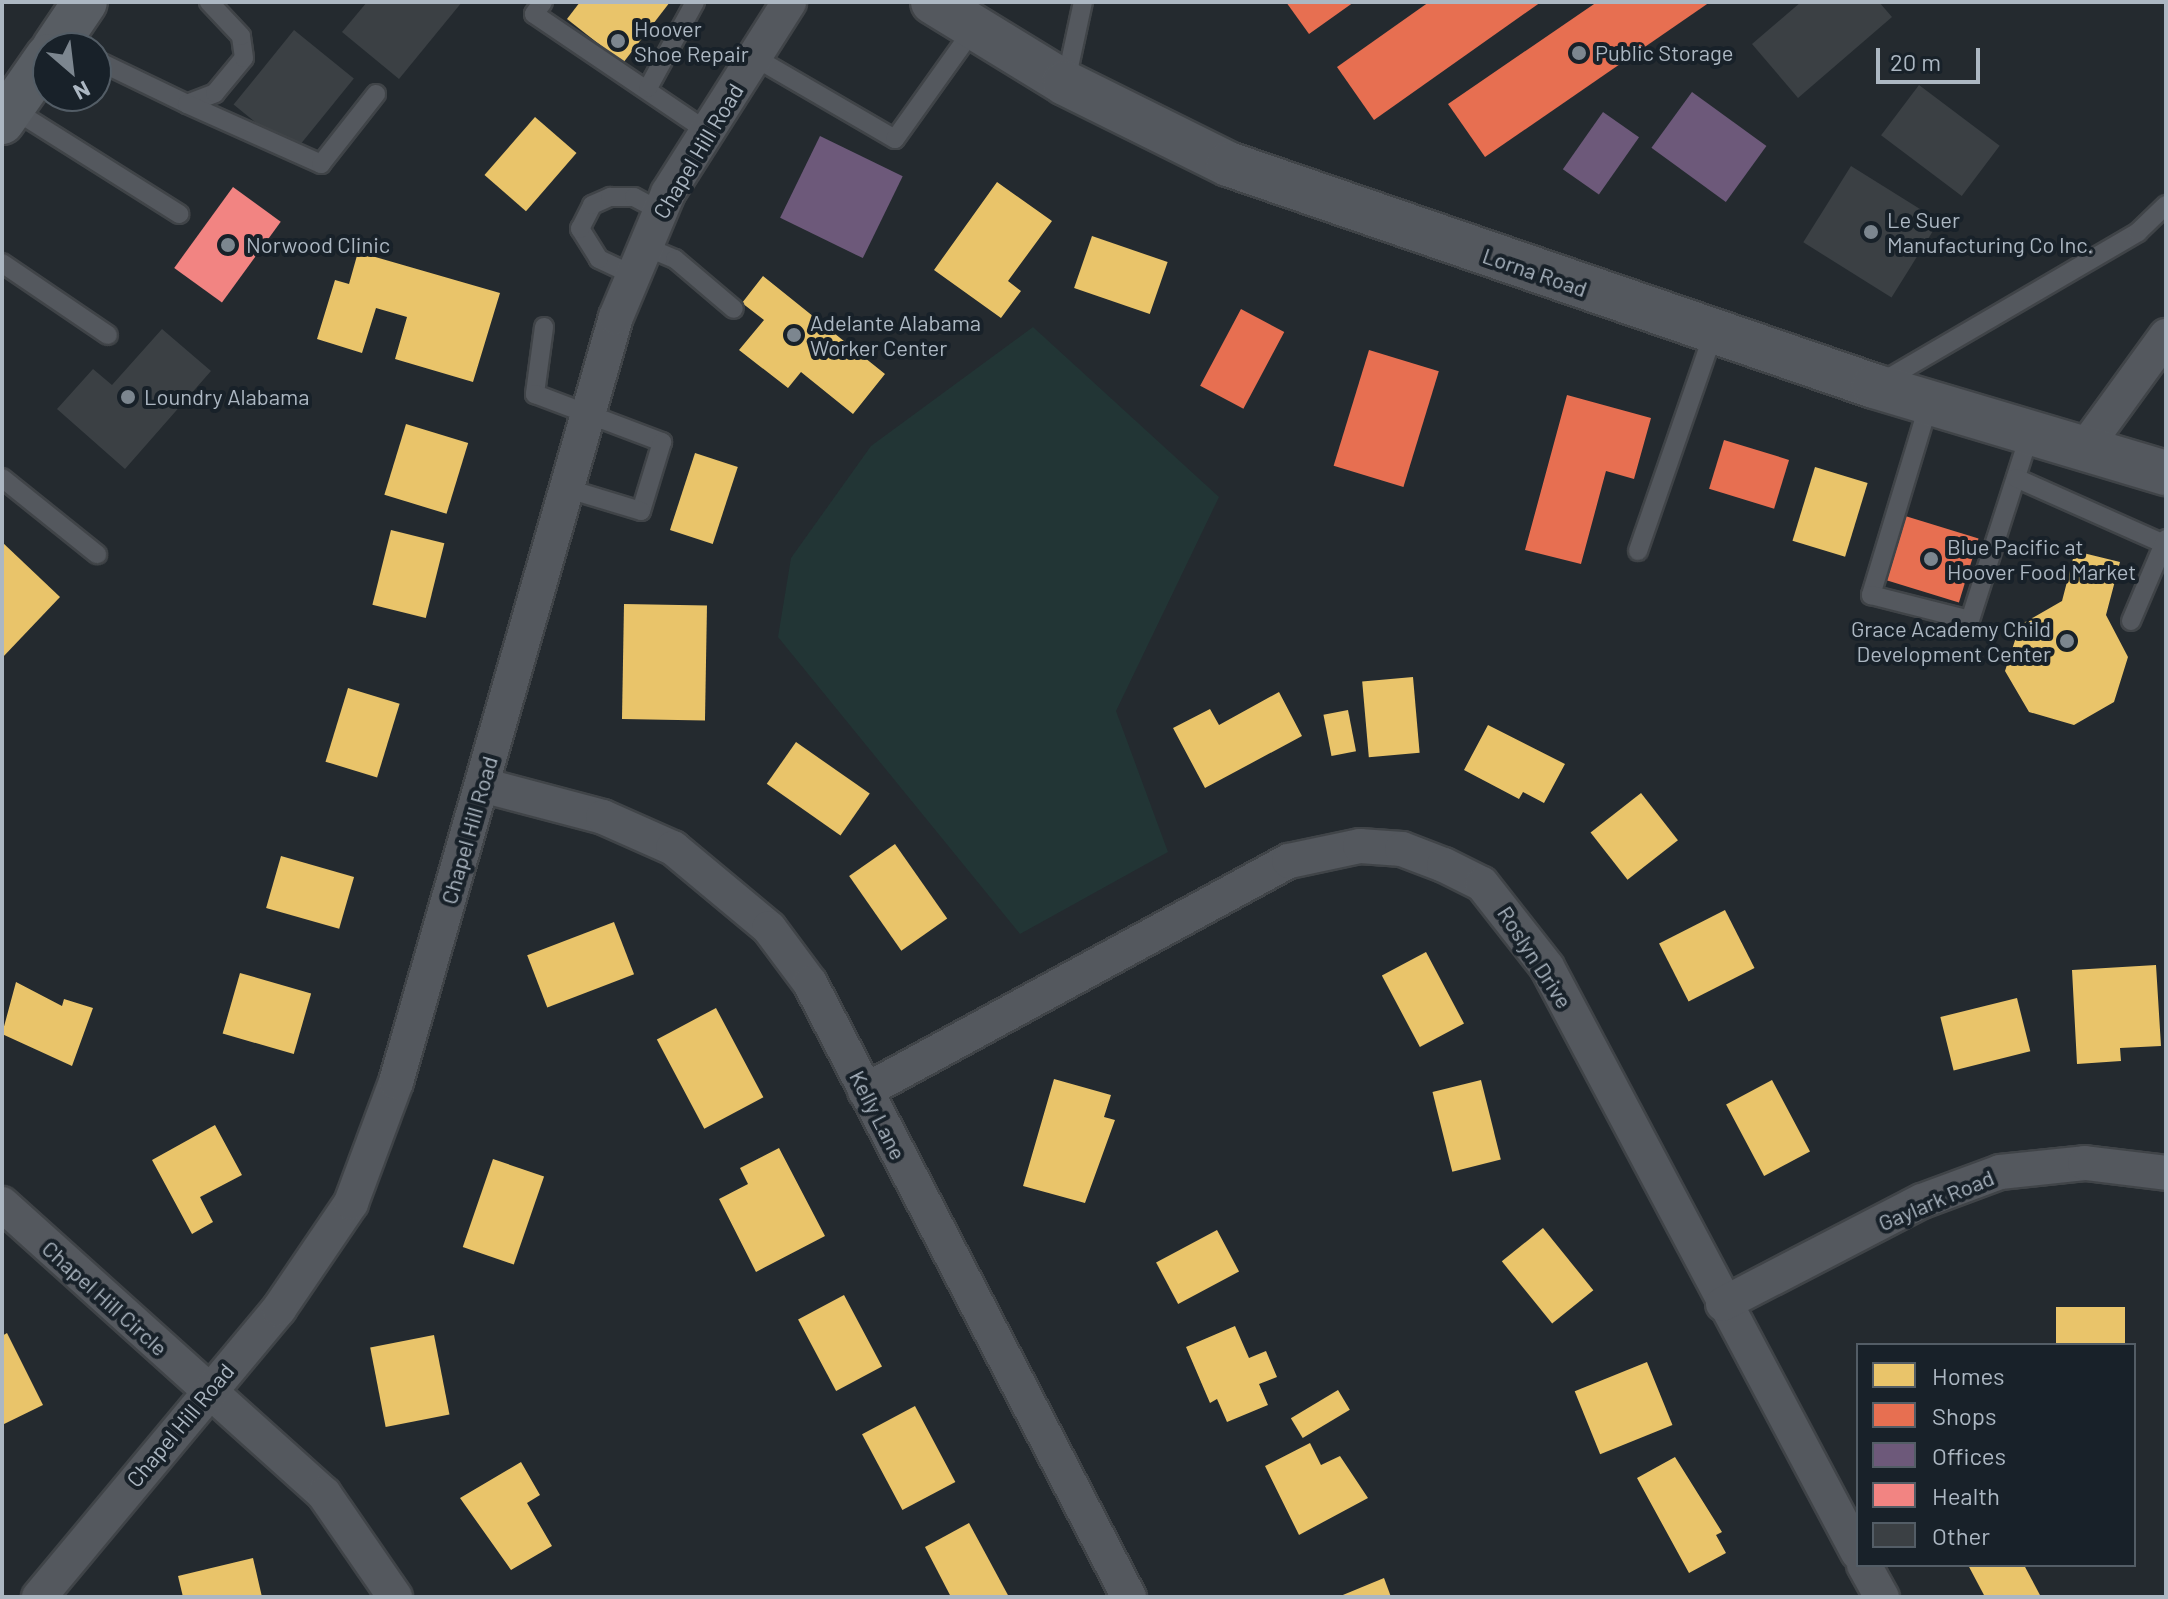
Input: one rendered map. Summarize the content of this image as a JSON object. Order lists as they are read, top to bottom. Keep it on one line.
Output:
{"streets":{"street":["Chapel Hill Road","Lorna Road","Roslyn Drive","Kelly Lane","Gaylark Road","Chapel Hill Circle"]},"crossings":[["Chapel Hill Road","Kelly Lane"],["Chapel Hill Road","Chapel Hill Circle"],["Roslyn Drive","Kelly Lane"],["Roslyn Drive","Gaylark Road"]],"places":["Hoover Shoe Repair","Public Storage","Le Suer Manufacturing Co Inc.","Norwood Clinic","Adelante Alabama Worker Center","Loundry Alabama","Blue Pacific at Hoover Food Market","Grace Academy Child Development Center"],"legend":["Homes","Shops","Offices","Health","Other"],"scale_bar":"20 m","north":"bottom right"}
